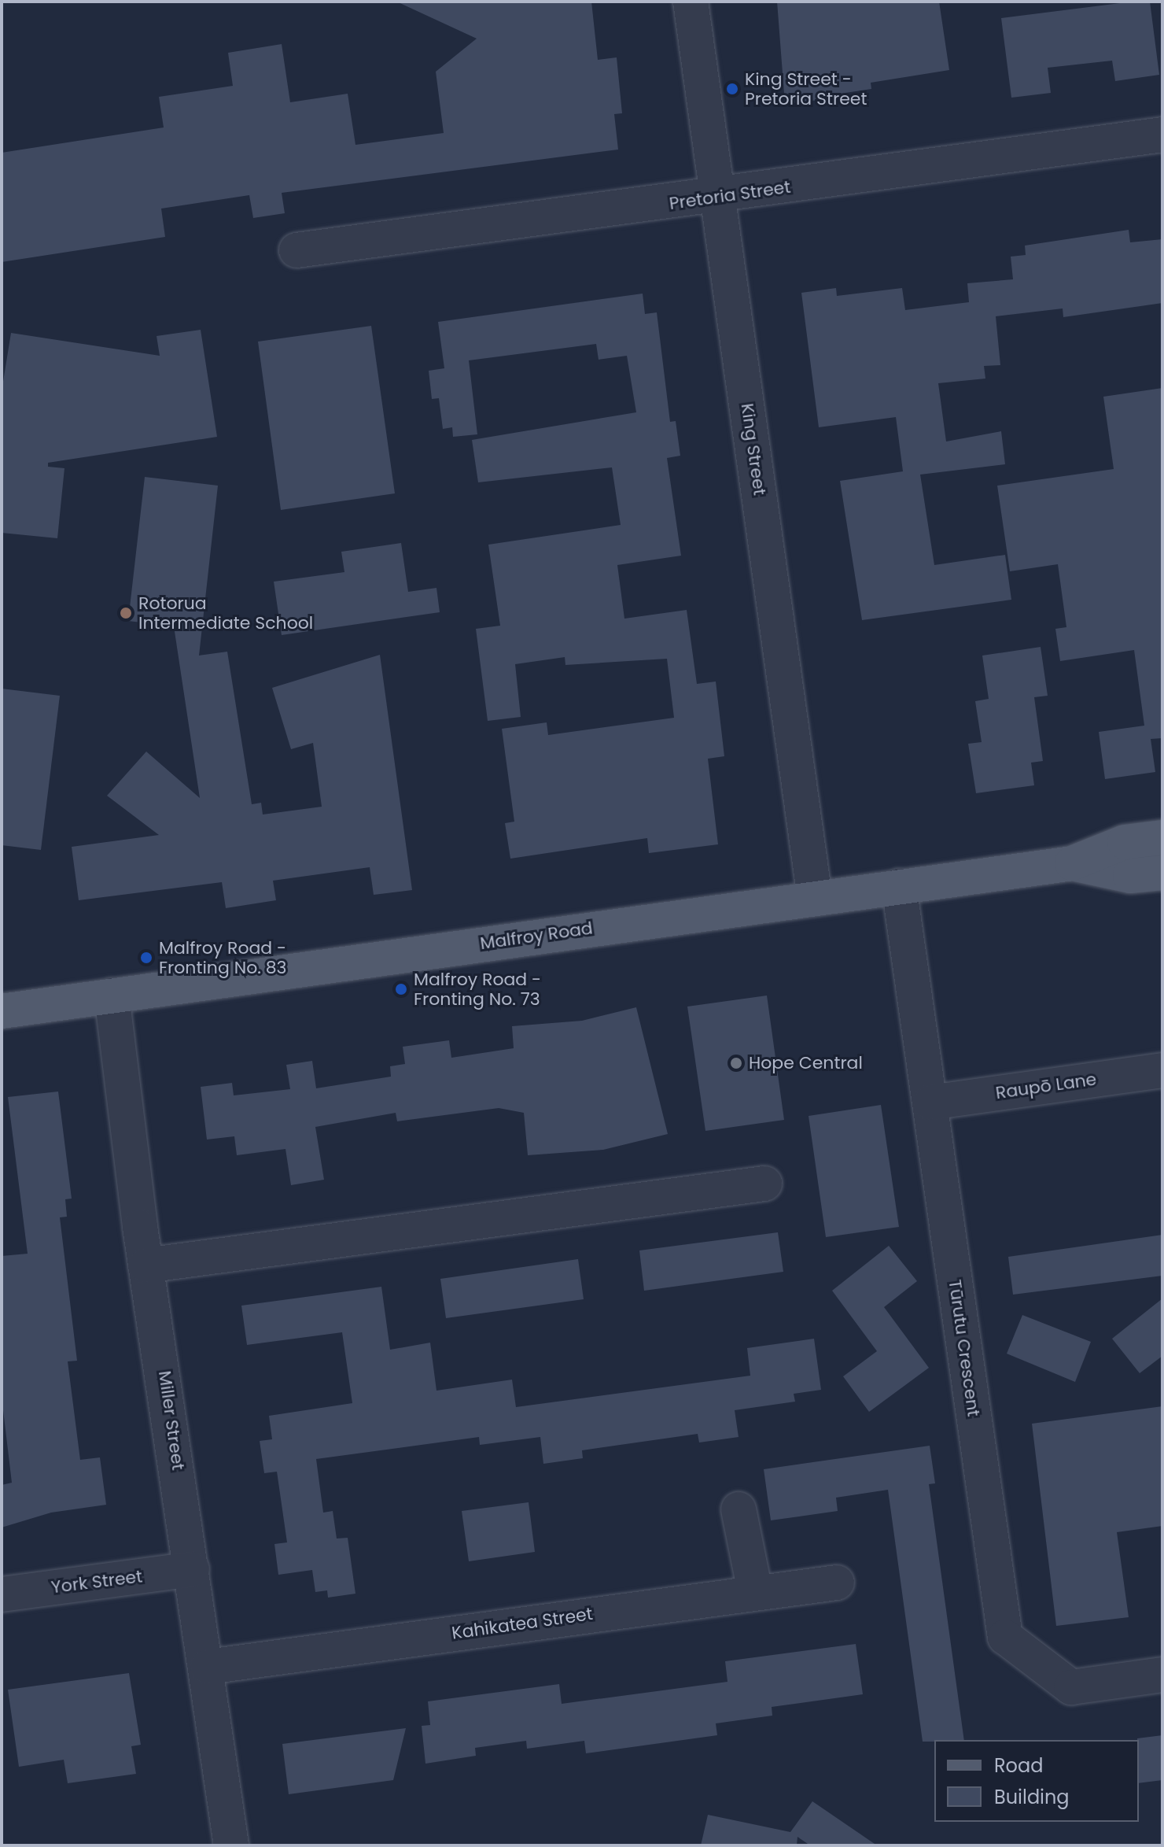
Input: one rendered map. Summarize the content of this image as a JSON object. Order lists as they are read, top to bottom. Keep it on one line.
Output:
{"streets":{"main road":["Malfroy Road"],"street":["Pretoria Street","King Street","Raupō Lane","Tūrutu Crescent","Miller Street","York Street","Kahikatea Street"]},"crossings":[["Pretoria Street","King Street"],["King Street","Malfroy Road"],["Malfroy Road","Tūrutu Crescent"],["Malfroy Road","Miller Street"],["Raupō Lane","Tūrutu Crescent"],["Miller Street","York Street"],["Miller Street","Kahikatea Street"]],"places":["King Street - Pretoria Street","Rotorua Intermediate School","Malfroy Road - Fronting No. 83","Malfroy Road - Fronting No. 73","Hope Central"],"legend":["Road","Building"]}
